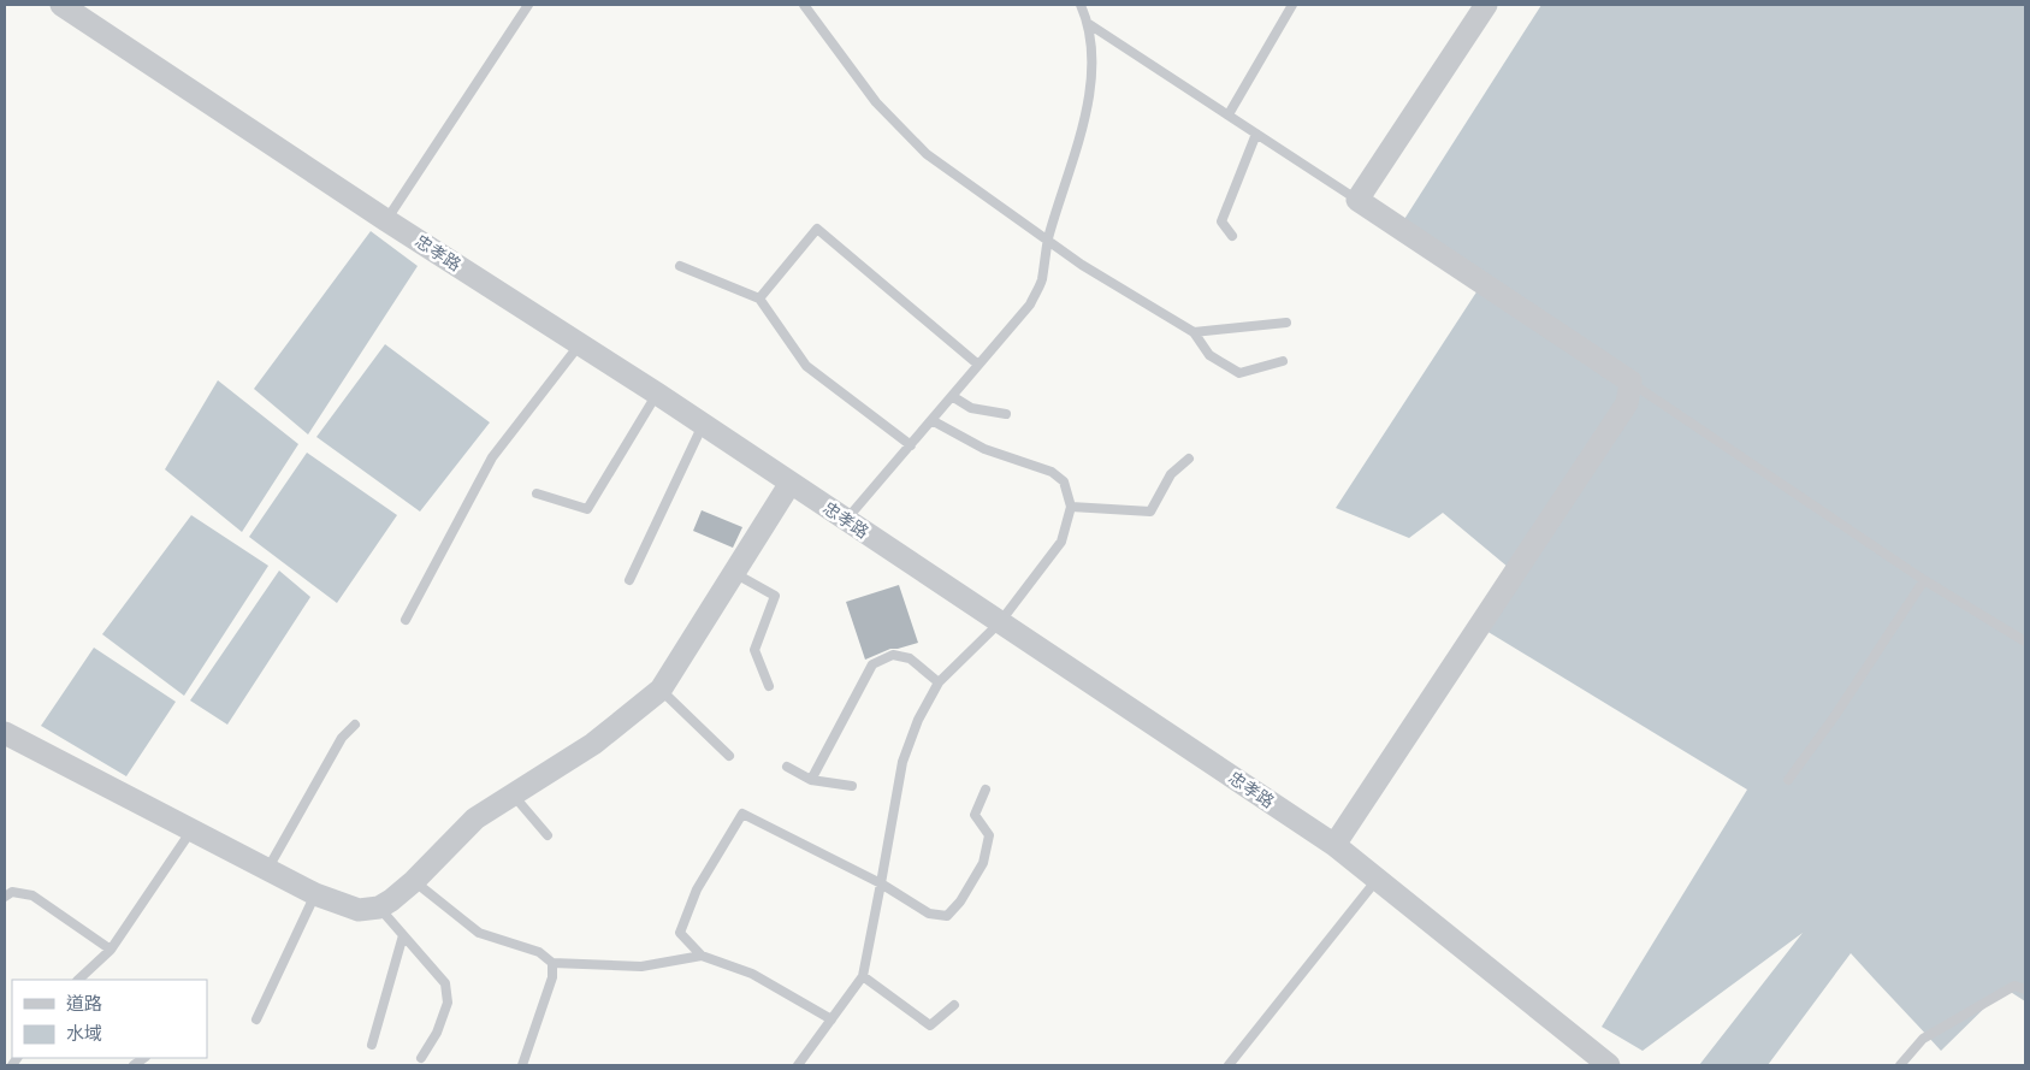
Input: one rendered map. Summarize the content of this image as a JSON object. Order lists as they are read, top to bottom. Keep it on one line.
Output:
{"streets":{"street":["忠孝路"]},"legend":["道路","水域"]}
